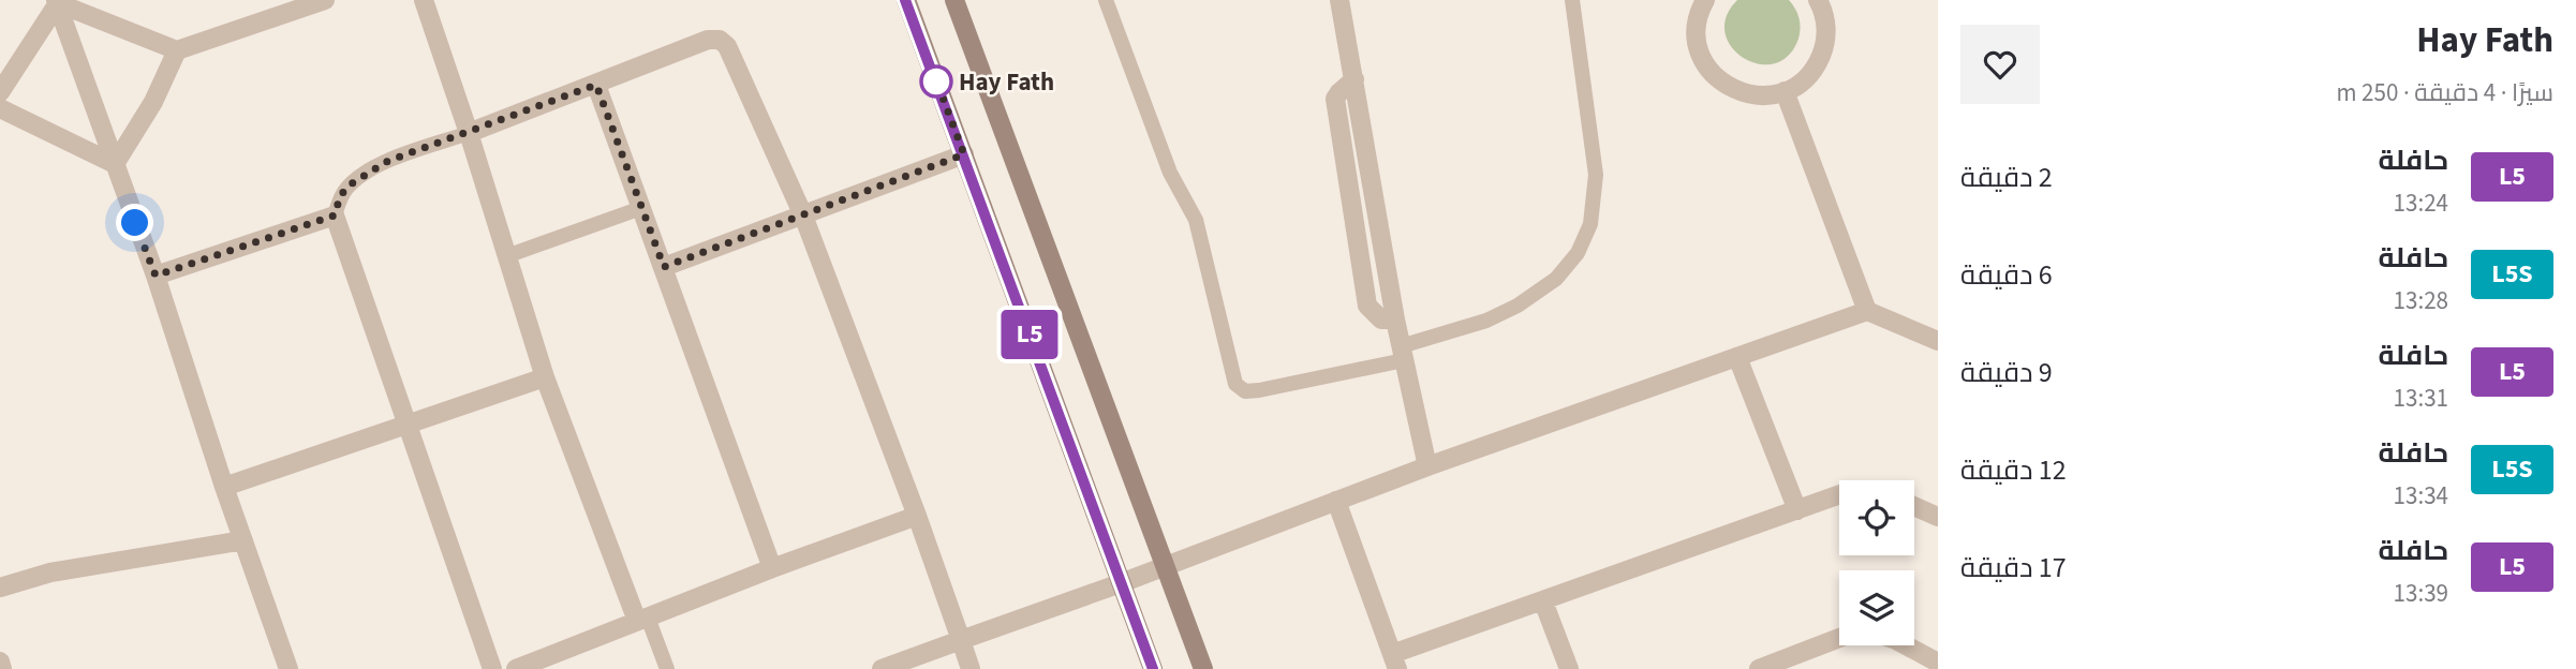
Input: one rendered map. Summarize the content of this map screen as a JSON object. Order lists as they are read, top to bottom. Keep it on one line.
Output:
{"places":["Hay Fath"],"lines":["bus line L5"],"page":{"heading":["Hay Fath","سيرًا · 4 دقيقة · 250 m"],"on_map":"L5","list":[{"mark":"L5","name":"حافلة","note":"13:24","value":"2 دقيقة"},{"mark":"L5S","name":"حافلة","note":"13:28","value":"6 دقيقة"},{"mark":"L5","name":"حافلة","note":"13:31","value":"9 دقيقة"},{"mark":"L5S","name":"حافلة","note":"13:34","value":"12 دقيقة"},{"mark":"L5","name":"حافلة","note":"13:39","value":"17 دقيقة"}]}}
